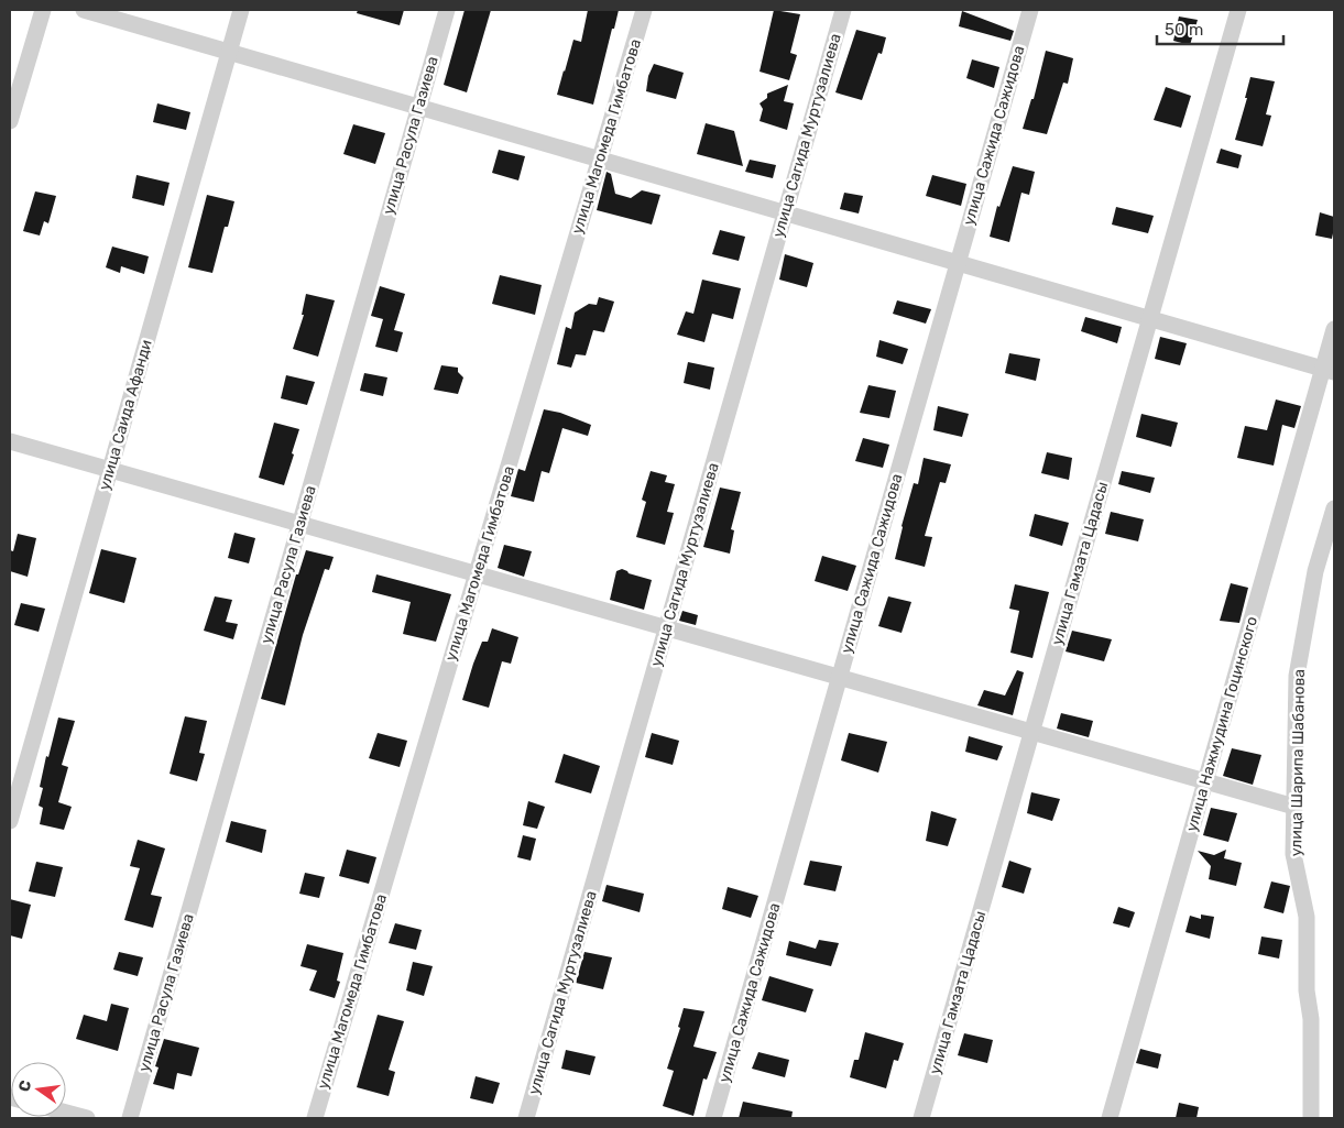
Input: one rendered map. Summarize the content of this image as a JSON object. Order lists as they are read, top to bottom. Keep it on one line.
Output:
{"streets":{"street":["улица Расула Газиева","улица Сагида Муртузалиева","улица Сажида Сажидова","улица Магомеда Гимбатова","улица Саида Афанди","улица Гамзата Цадасы","улица Нажмудина Гоцинского","улица Шарипа Шабанова"]},"scale_bar":"50 m","north":"left"}
